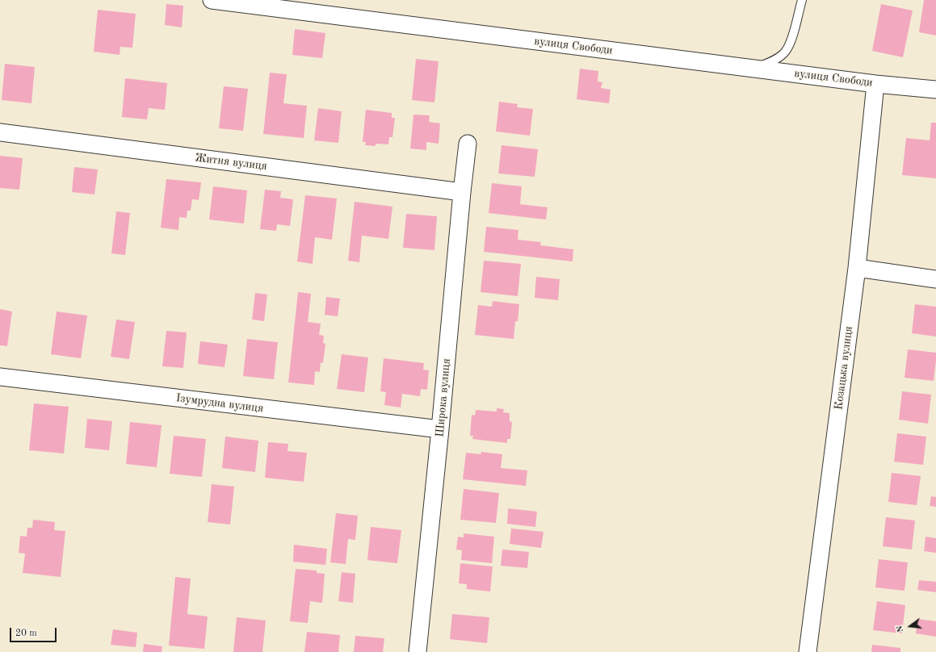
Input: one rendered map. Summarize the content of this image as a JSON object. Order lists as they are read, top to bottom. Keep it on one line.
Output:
{"streets":{"street":["вулиця Свободи","Житня вулиця","Козацька вулиця","Широка вулиця","Ізумрудна вулиця"]},"crossings":[["вулиця Свободи","Козацька вулиця"],["Житня вулиця","Широка вулиця"],["Широка вулиця","Ізумрудна вулиця"]],"scale_bar":"20 m","north":"left"}
